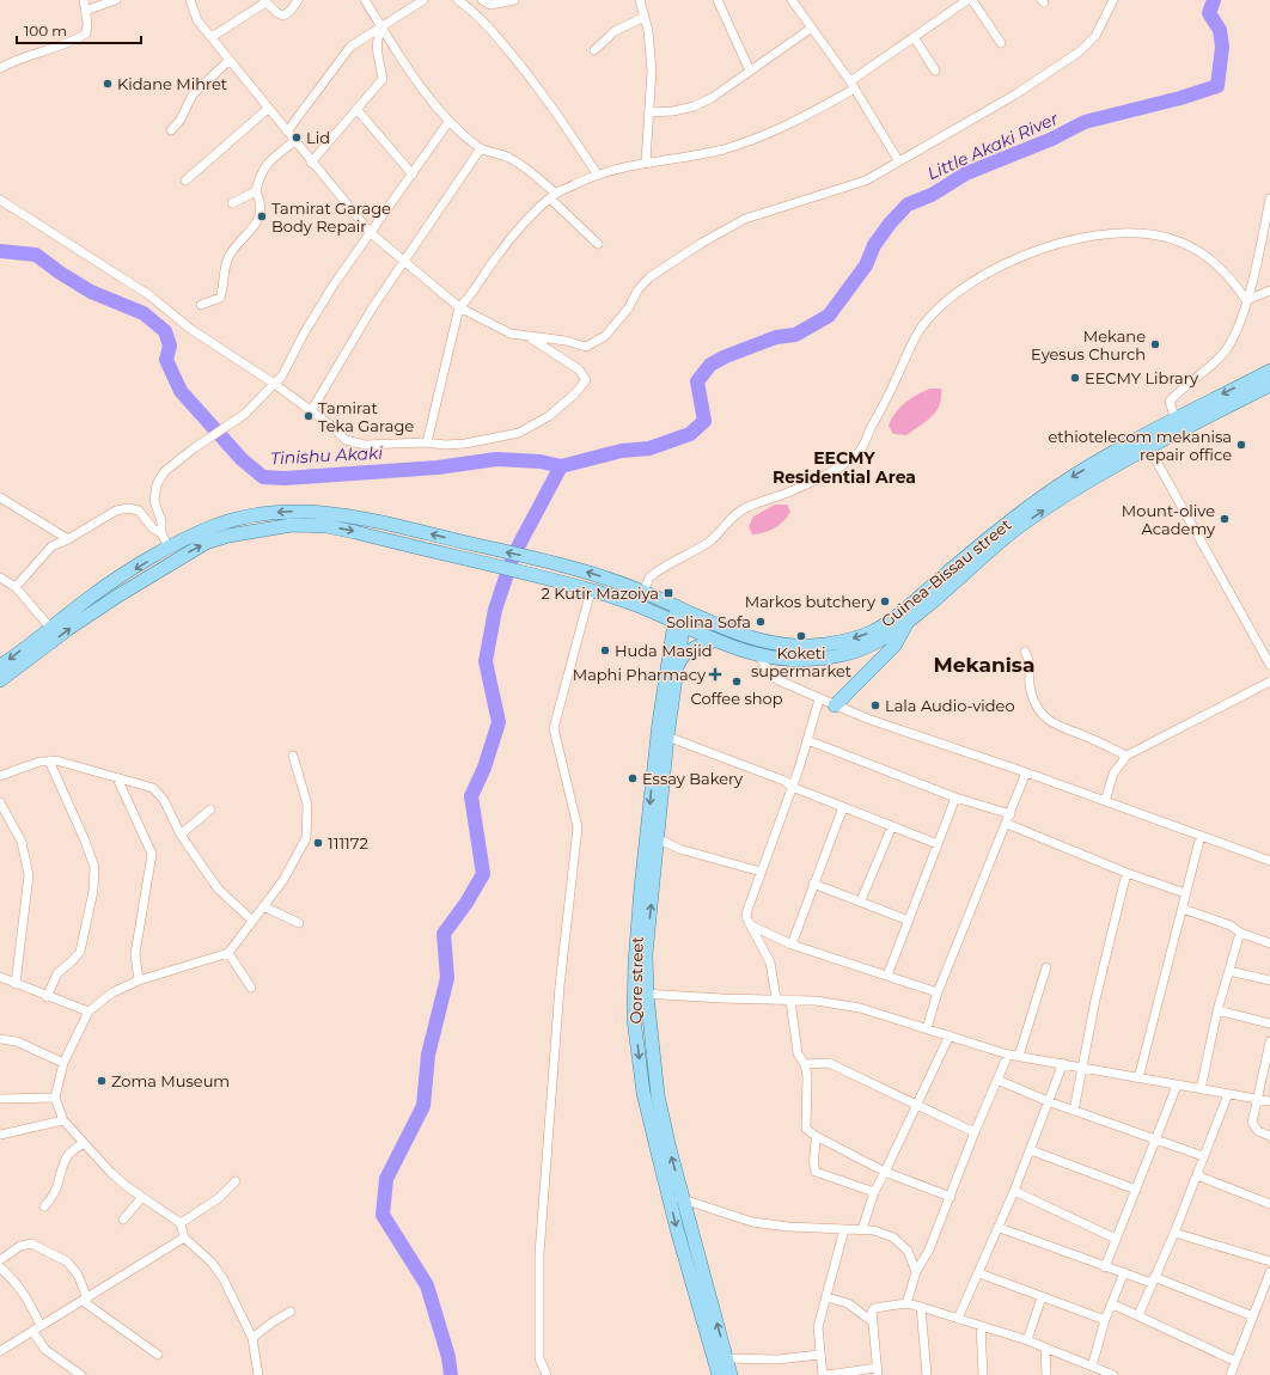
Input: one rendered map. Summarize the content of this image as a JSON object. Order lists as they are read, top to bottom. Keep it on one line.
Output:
{"streets":{"main road":["Guinea-Bissau street","Qore street"]},"crossings":[["Guinea-Bissau street","Qore street"]],"districts":["EECMY Residential Area","Mekanisa"],"water":["Little Akaki River","Tinishu Akaki"],"places":{"other":["Kidane Mihret","Lid","Tamirat Garage Body Repair","Mekane Eyesus Church","EECMY Library","Tamirat Teka Garage","ethiotelecom mekanisa repair office","Mount-olive Academy","Markos butchery","Solina Sofa","Koketi supermarket","Huda Masjid","Coffee shop","Lala Audio-video","Essay Bakery","111172","Zoma Museum"],"transit":["2 Kutir Mazoiya"],"health":["Maphi Pharmacy"]},"scale_bar":"100 m"}
